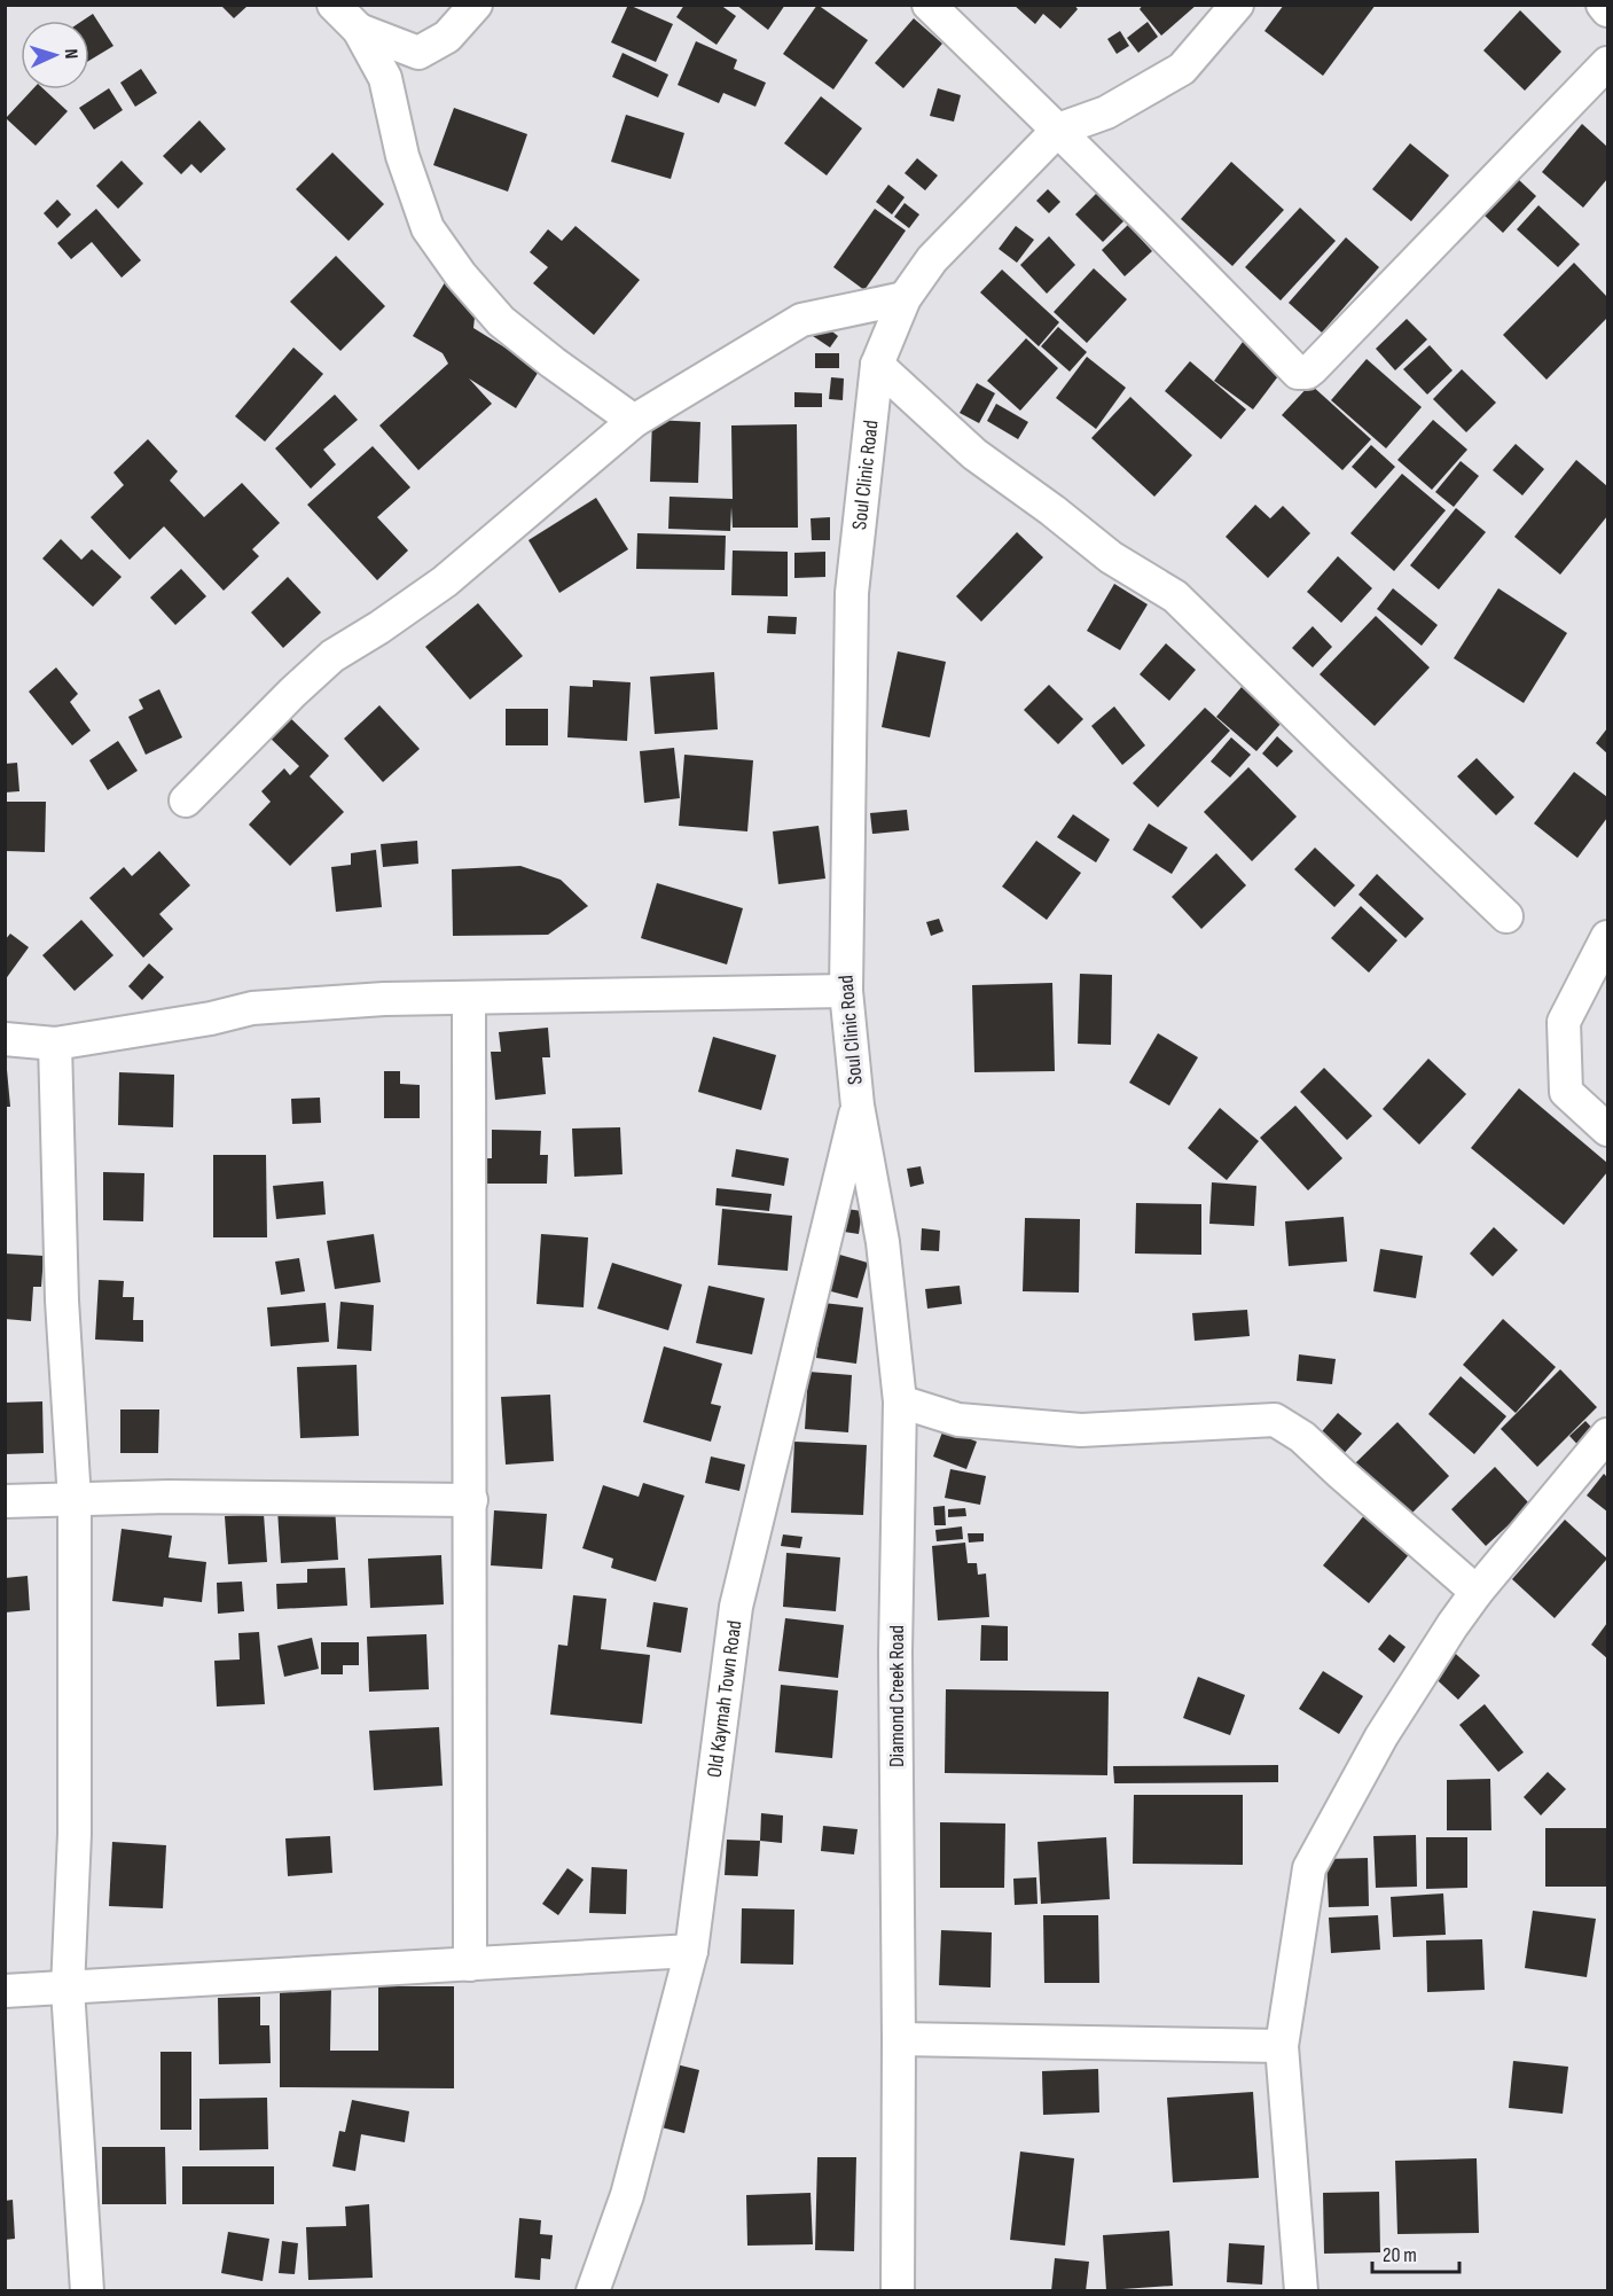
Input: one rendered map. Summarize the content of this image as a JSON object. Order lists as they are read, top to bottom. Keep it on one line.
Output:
{"streets":{"street":["Soul Clinic Road","Diamond Creek Road","Old Kaymah Town Road"]},"crossings":[["Soul Clinic Road","Diamond Creek Road"],["Soul Clinic Road","Old Kaymah Town Road"],["Diamond Creek Road","Old Kaymah Town Road"]],"scale_bar":"20 m","north":"right"}
